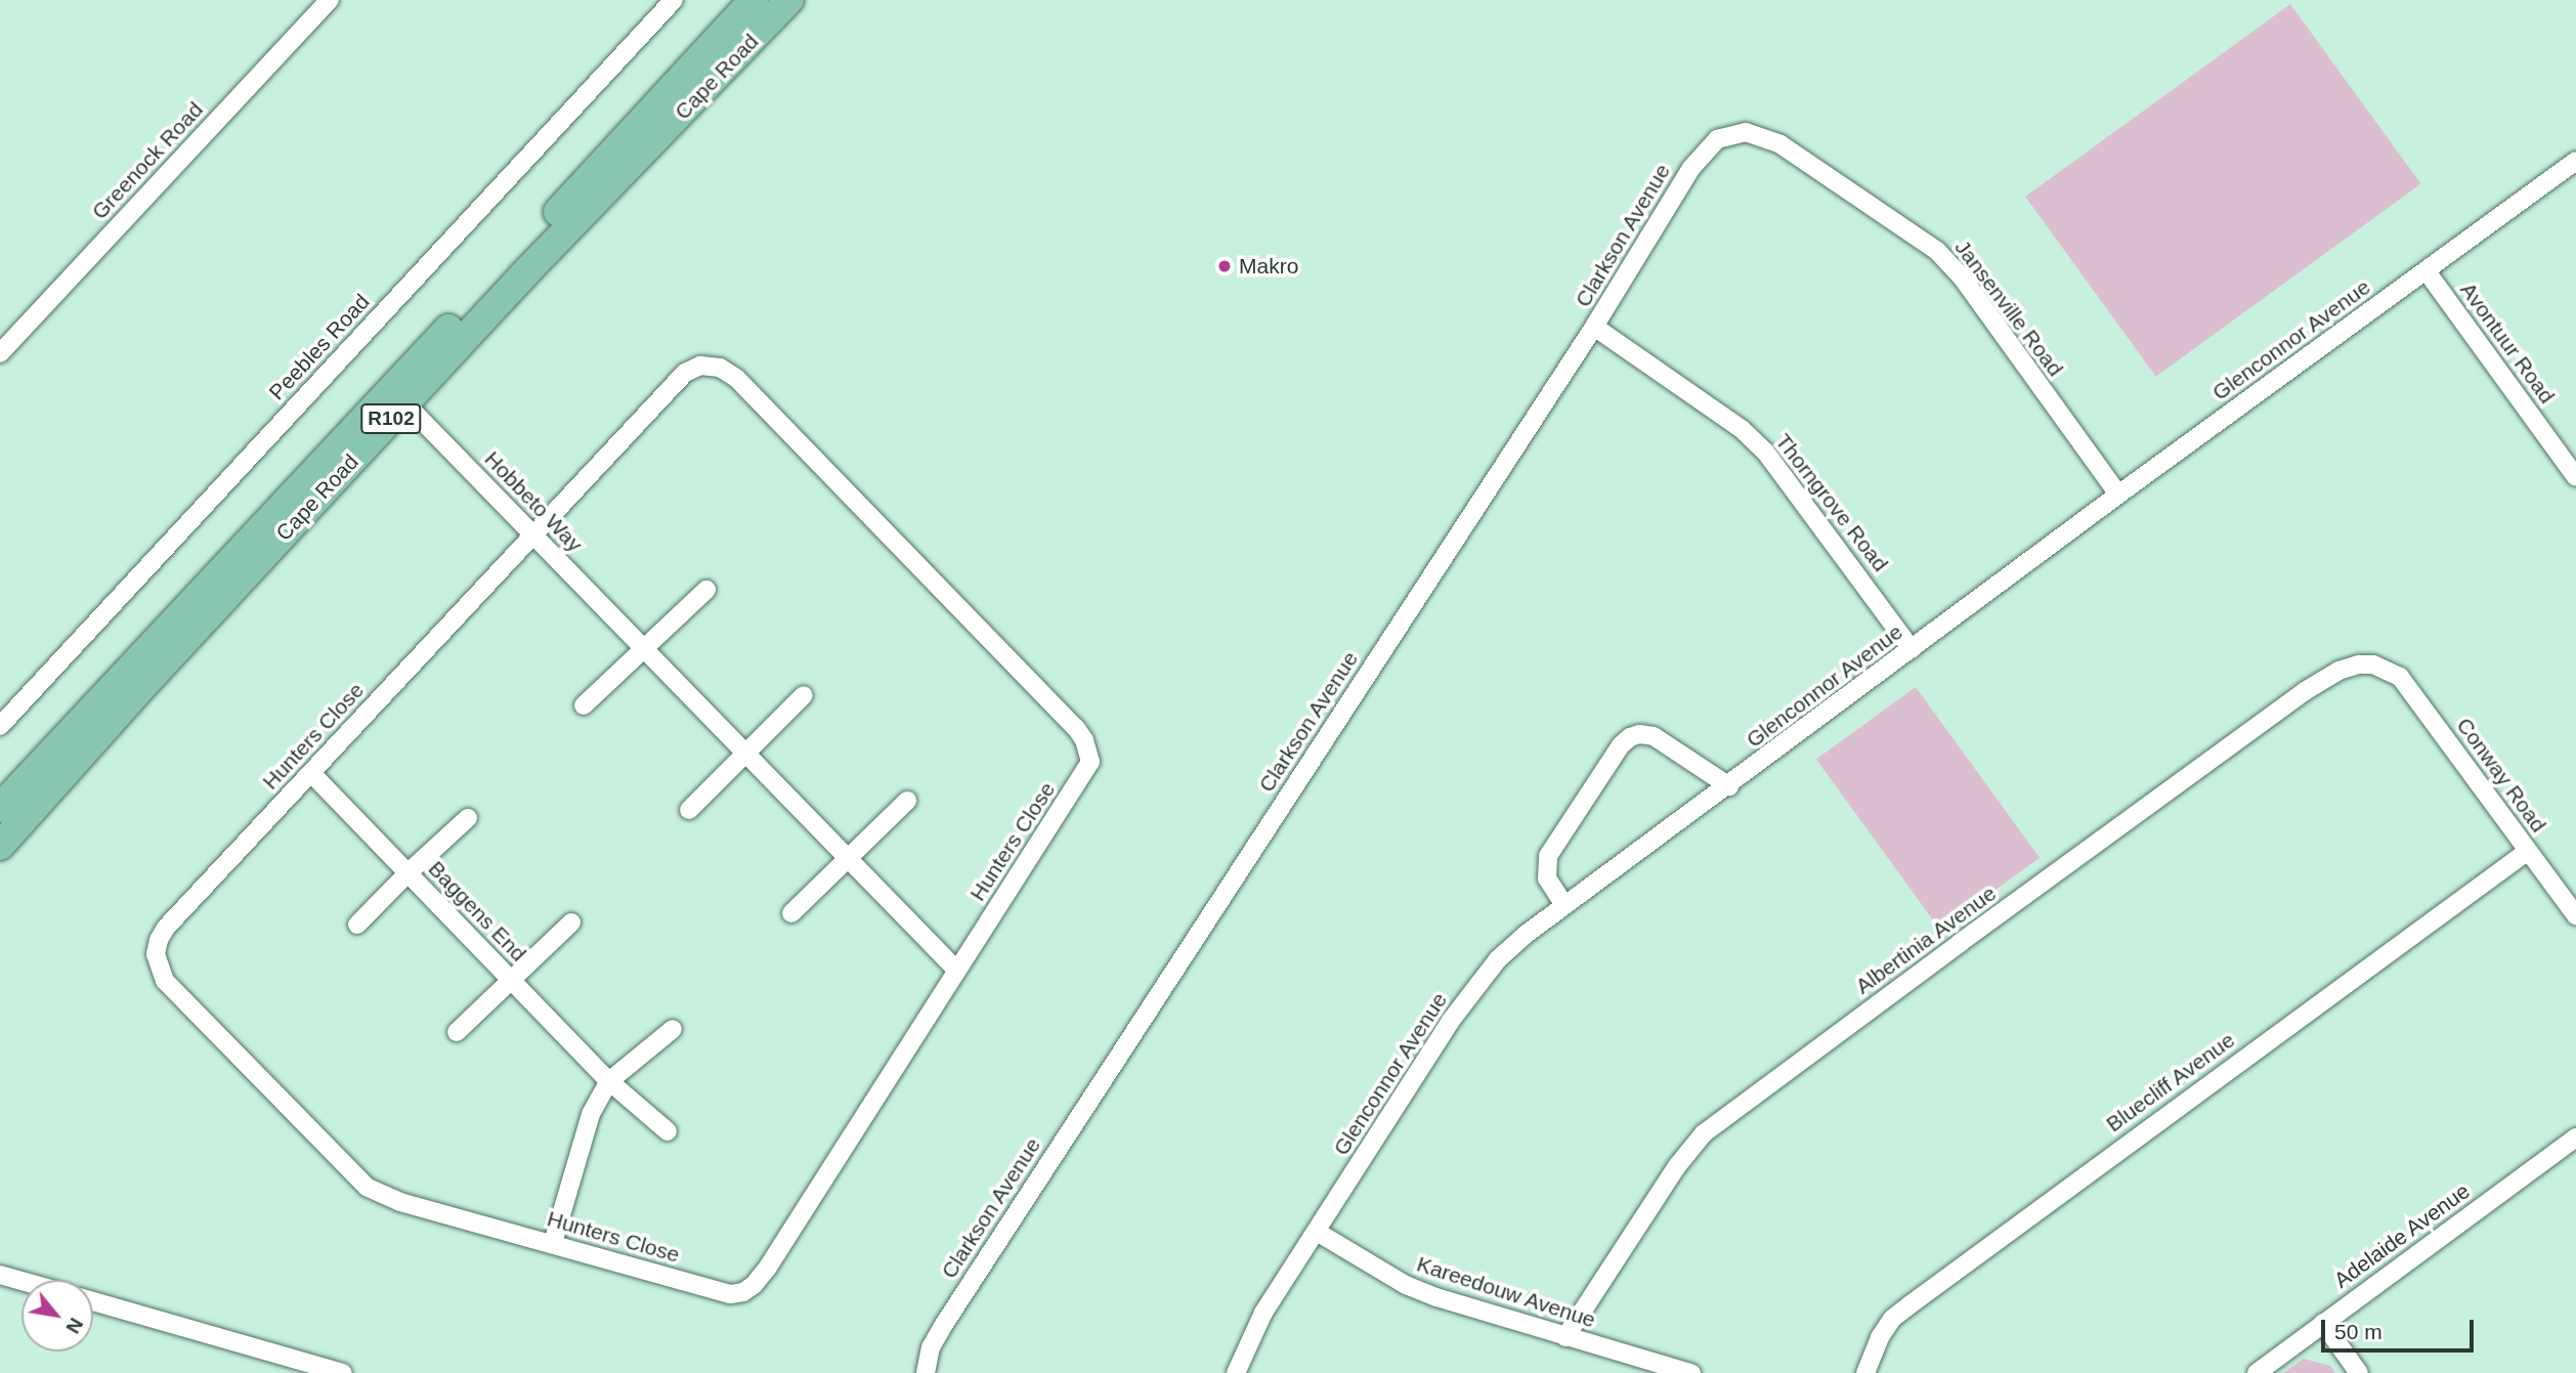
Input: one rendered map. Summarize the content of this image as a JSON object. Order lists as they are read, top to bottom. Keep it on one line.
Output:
{"streets":{"main road":["Cape Road","R102"],"street":["Greenock Road","Clarkson Avenue","Jansenville Road","Glenconnor Avenue","Avontuur Road","Peebles Road","Hobbeto Way","Thorngrove Road","Hunters Close","Conway Road","Baggens End","Albertinia Avenue","Bluecliff Avenue","Adelaide Avenue","Kareedouw Avenue"]},"crossings":[["Cape Road","Hobbeto Way"],["Clarkson Avenue","Jansenville Road"],["Clarkson Avenue","Thorngrove Road"],["Jansenville Road","Glenconnor Avenue"],["Glenconnor Avenue","Avontuur Road"],["Glenconnor Avenue","Thorngrove Road"],["Glenconnor Avenue","Kareedouw Avenue"],["Hobbeto Way","Hunters Close"],["Hunters Close","Baggens End"],["Conway Road","Albertinia Avenue"],["Conway Road","Bluecliff Avenue"],["Albertinia Avenue","Kareedouw Avenue"]],"places":["Makro"],"scale_bar":"50 m","north":"bottom right"}
